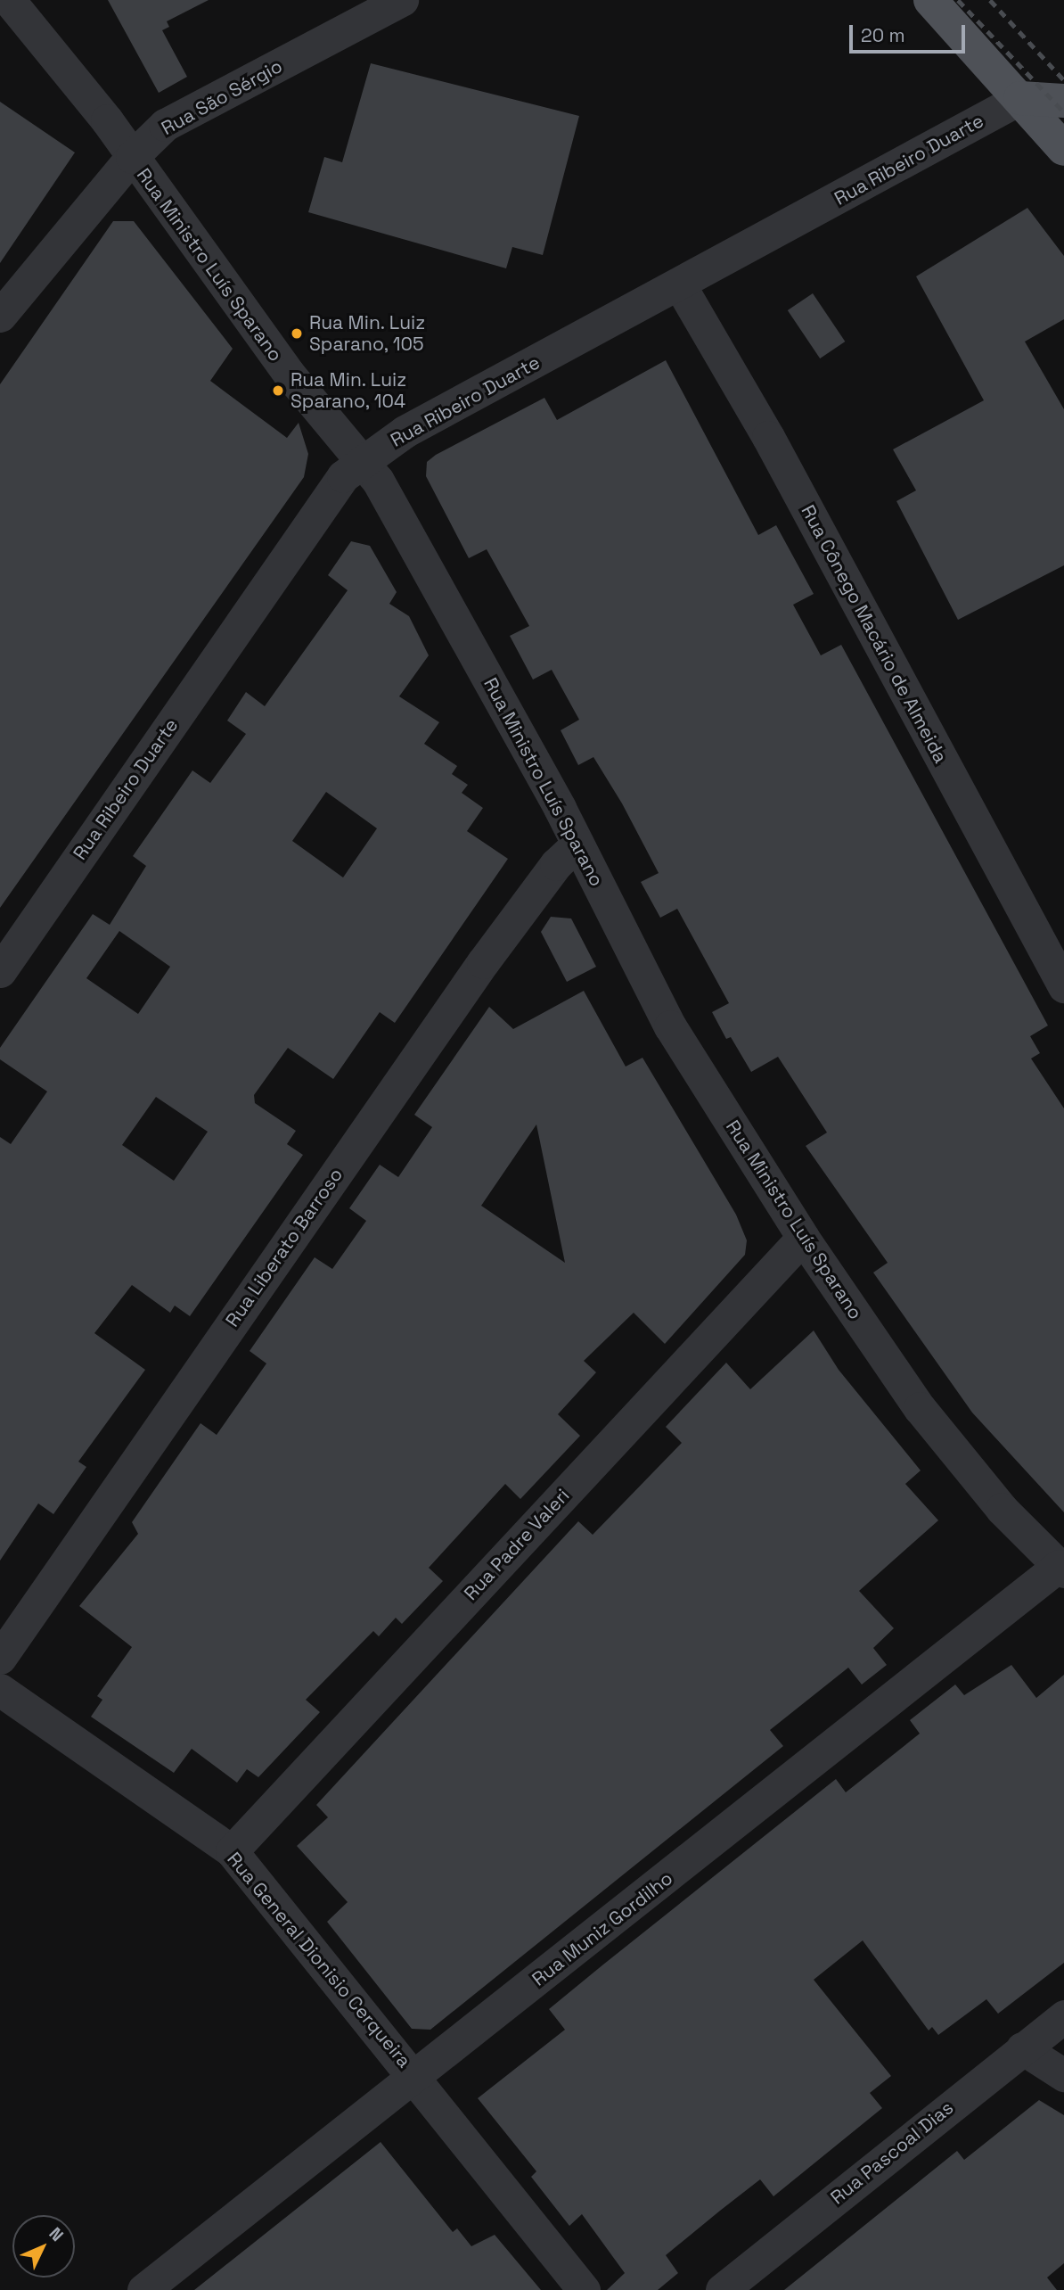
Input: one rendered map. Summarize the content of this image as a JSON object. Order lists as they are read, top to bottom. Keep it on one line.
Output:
{"streets":{"street":["Rua São Sérgio","Rua Ribeiro Duarte","Rua Ministro Luís Sparano","Rua Cônego Macário de Almeida","Rua Liberato Barroso","Rua Padre Valeri","Rua Muniz Gordilho","Rua General Dionisio Cerqueira","Rua Pascoal Dias"]},"crossings":[["Rua São Sérgio","Rua Ministro Luís Sparano"],["Rua Ribeiro Duarte","Rua Ministro Luís Sparano"],["Rua Ribeiro Duarte","Rua Cônego Macário de Almeida"],["Rua Ministro Luís Sparano","Rua Liberato Barroso"],["Rua Ministro Luís Sparano","Rua Padre Valeri"],["Rua Ministro Luís Sparano","Rua Muniz Gordilho"],["Rua Padre Valeri","Rua General Dionisio Cerqueira"],["Rua Muniz Gordilho","Rua General Dionisio Cerqueira"]],"places":["Rua Min. Luiz Sparano, 105","Rua Min. Luiz Sparano, 104"],"scale_bar":"20 m","north":"top right"}
